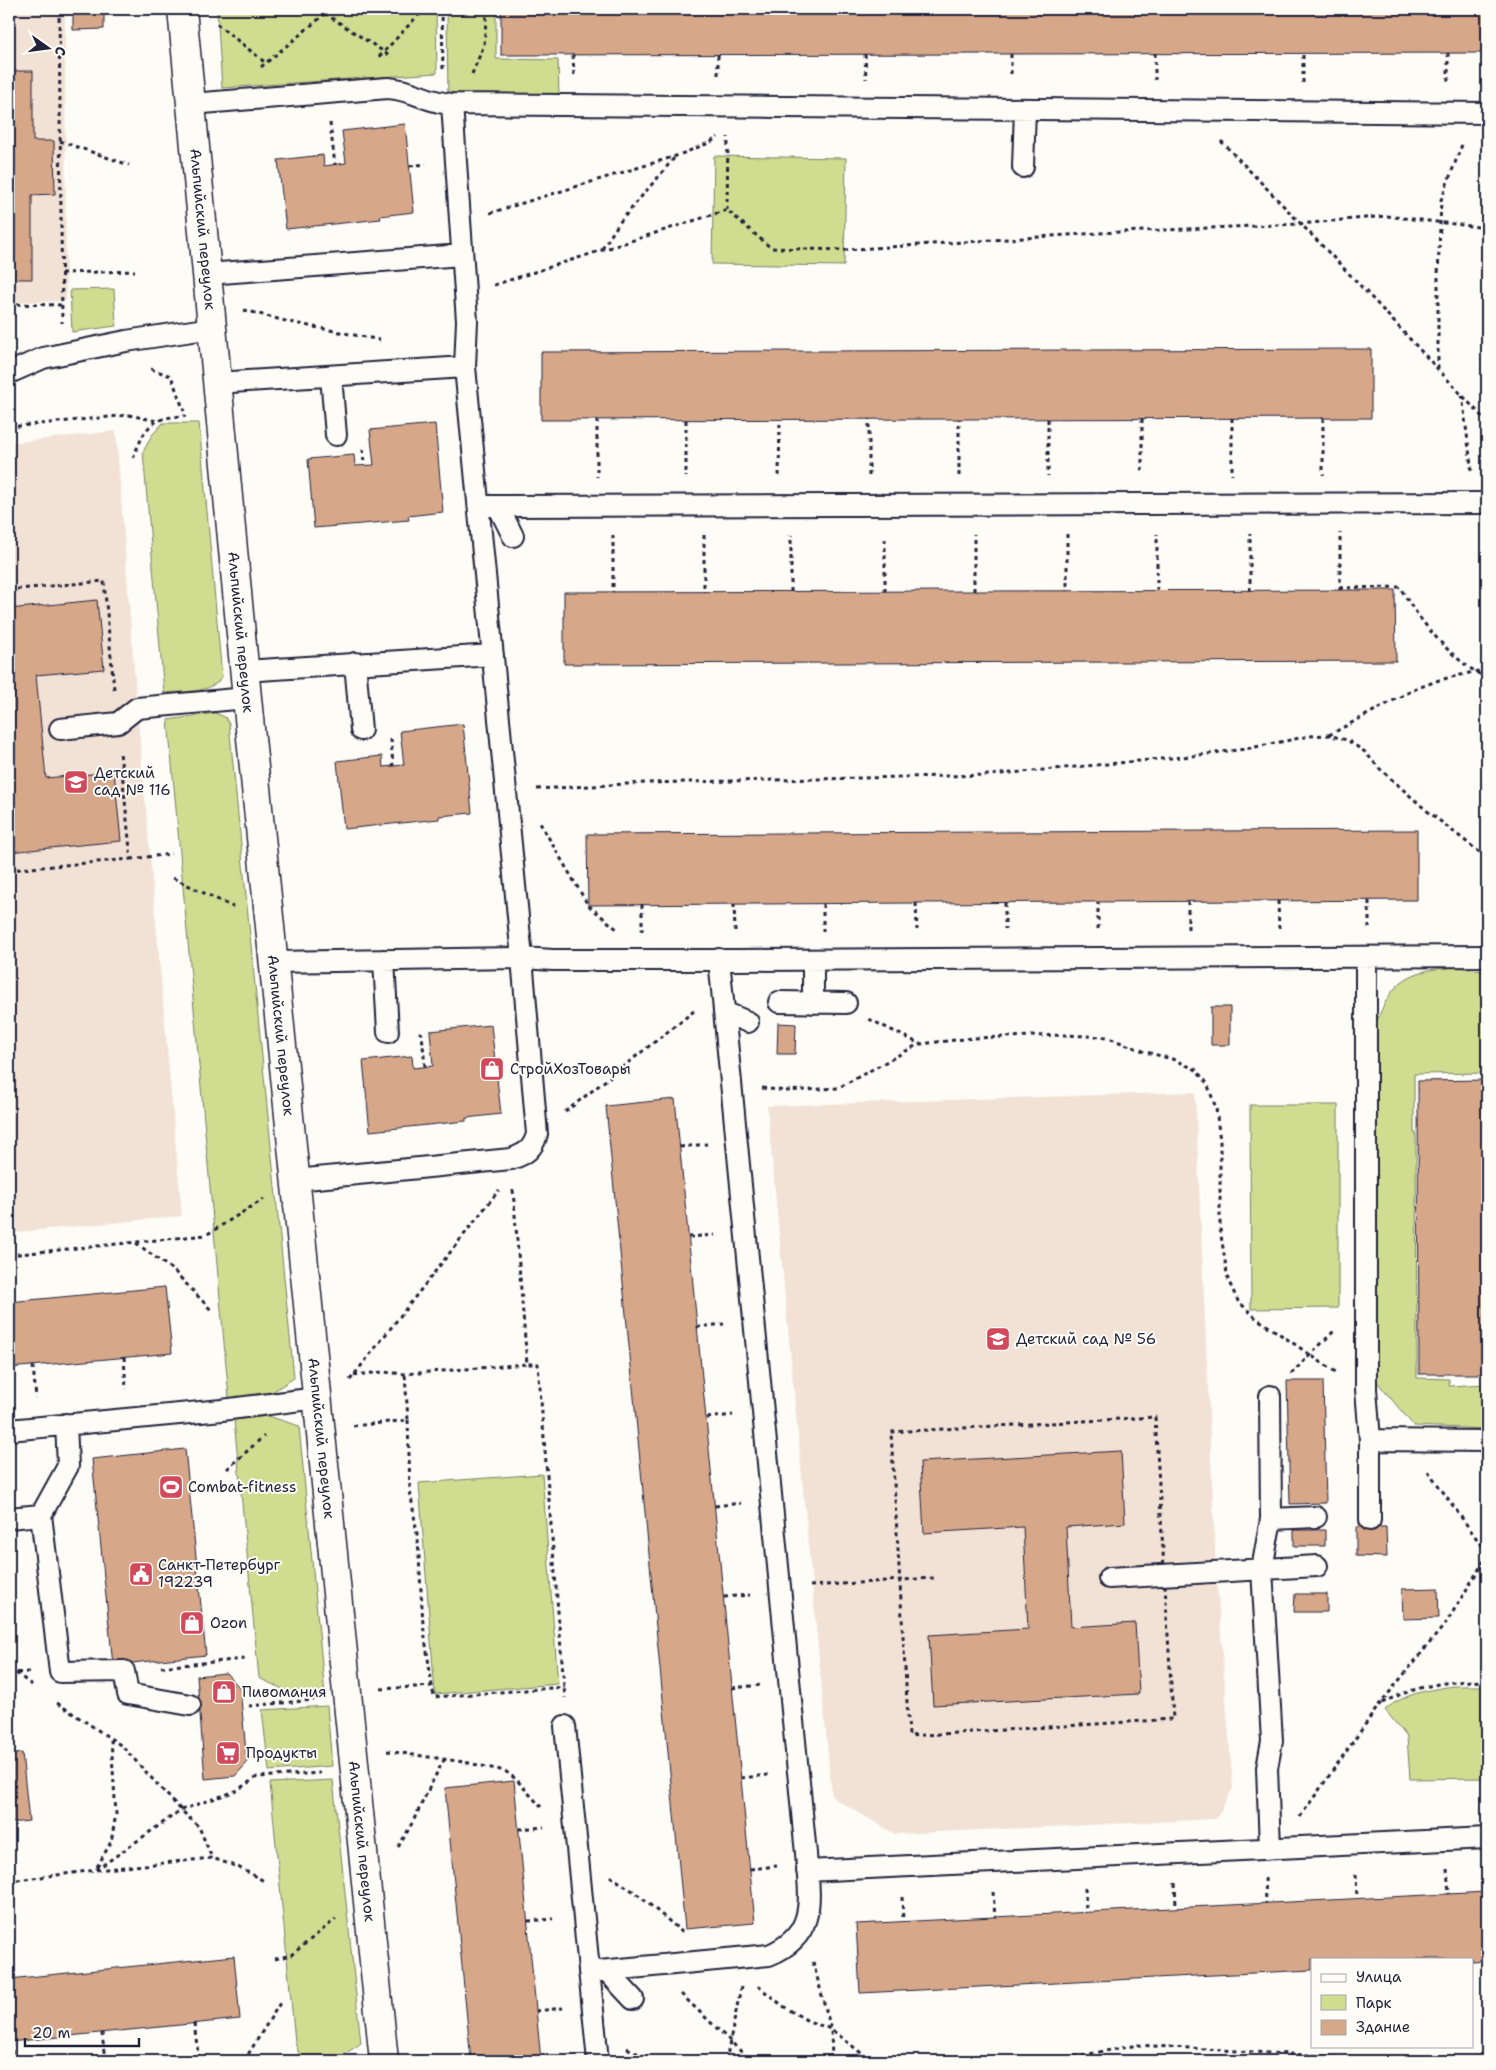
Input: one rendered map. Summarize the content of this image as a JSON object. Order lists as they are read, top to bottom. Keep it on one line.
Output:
{"streets":{"street":["Альпийский переулок"]},"places":{"school or university":["Детский сад № 116","Детский сад № 56"],"shop":["СтройХозТовары","Ozon","Пивомания"],"sports":["Combat-fitness"],"public building":["Санкт-Петербург 192239"],"supermarket":["Продукты"]},"legend":["Улица","Парк","Здание"],"scale_bar":"20 m","north":"right"}
